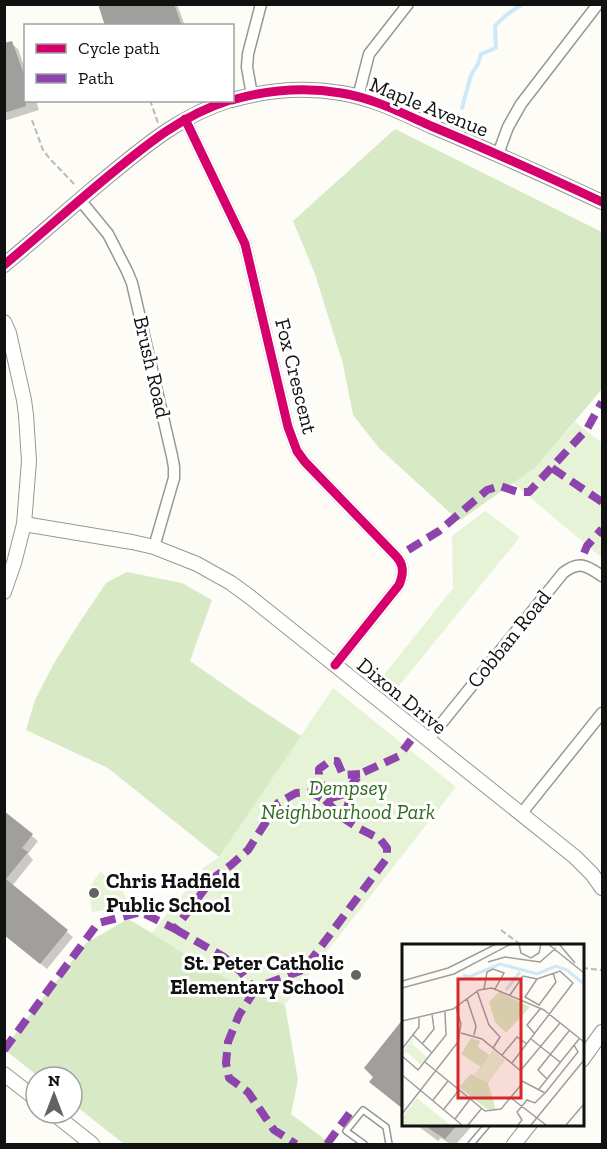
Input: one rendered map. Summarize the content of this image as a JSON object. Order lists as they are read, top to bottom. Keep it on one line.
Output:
{"streets":{"street":["Maple Avenue","Brush Road","Fox Crescent","Cobban Road","Dixon Drive"]},"crossings":[["Maple Avenue","Brush Road"],["Maple Avenue","Fox Crescent"],["Brush Road","Dixon Drive"],["Fox Crescent","Dixon Drive"],["Cobban Road","Dixon Drive"]],"parks":["Dempsey Neighbourhood Park"],"places":["Chris Hadfield Public School","St. Peter Catholic Elementary School"],"legend":["Cycle path","Path"],"north":"top"}
